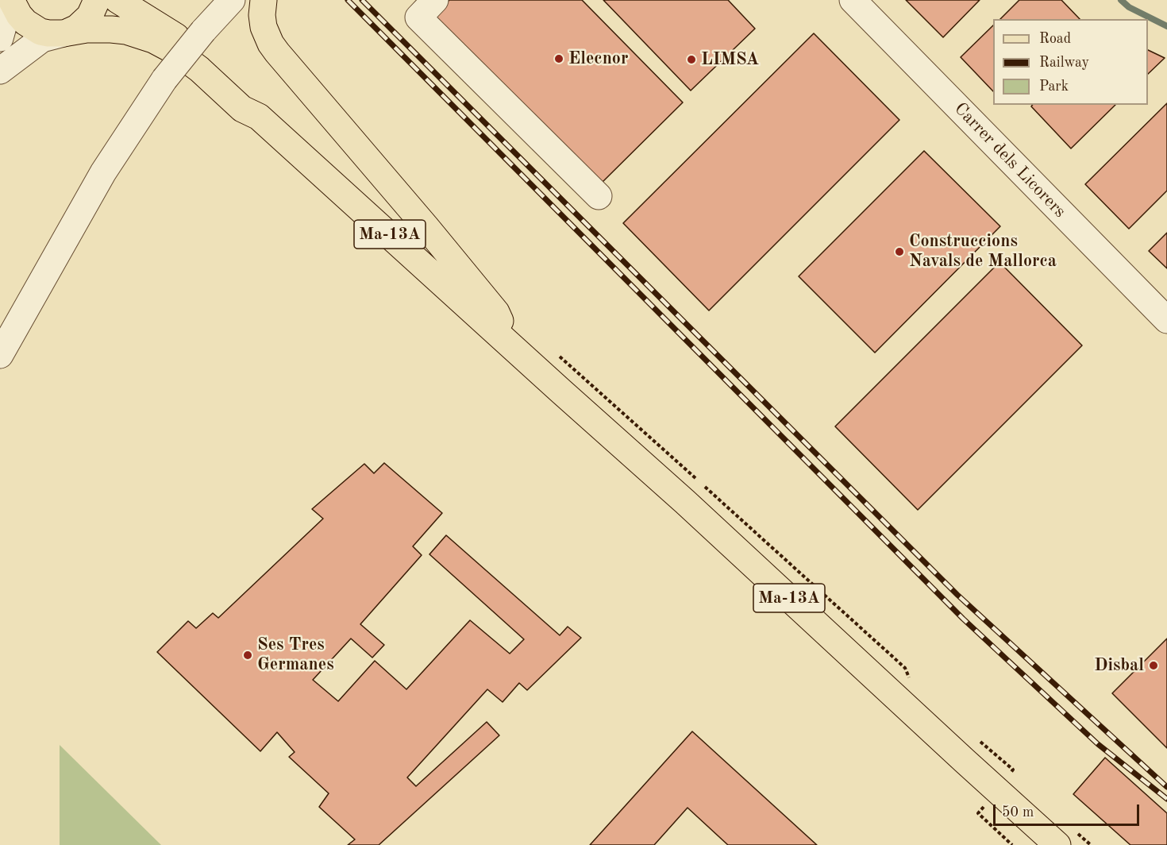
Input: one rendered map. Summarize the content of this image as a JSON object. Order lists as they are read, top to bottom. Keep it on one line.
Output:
{"streets":{"main road":["Ma-13A"],"street":["Carrer dels Licorers"]},"places":["Elecnor","LIMSA","Construccions Navals de Mallorca","Ses Tres Germanes","Disbal"],"legend":["Road","Railway","Park"],"scale_bar":"50 m"}
